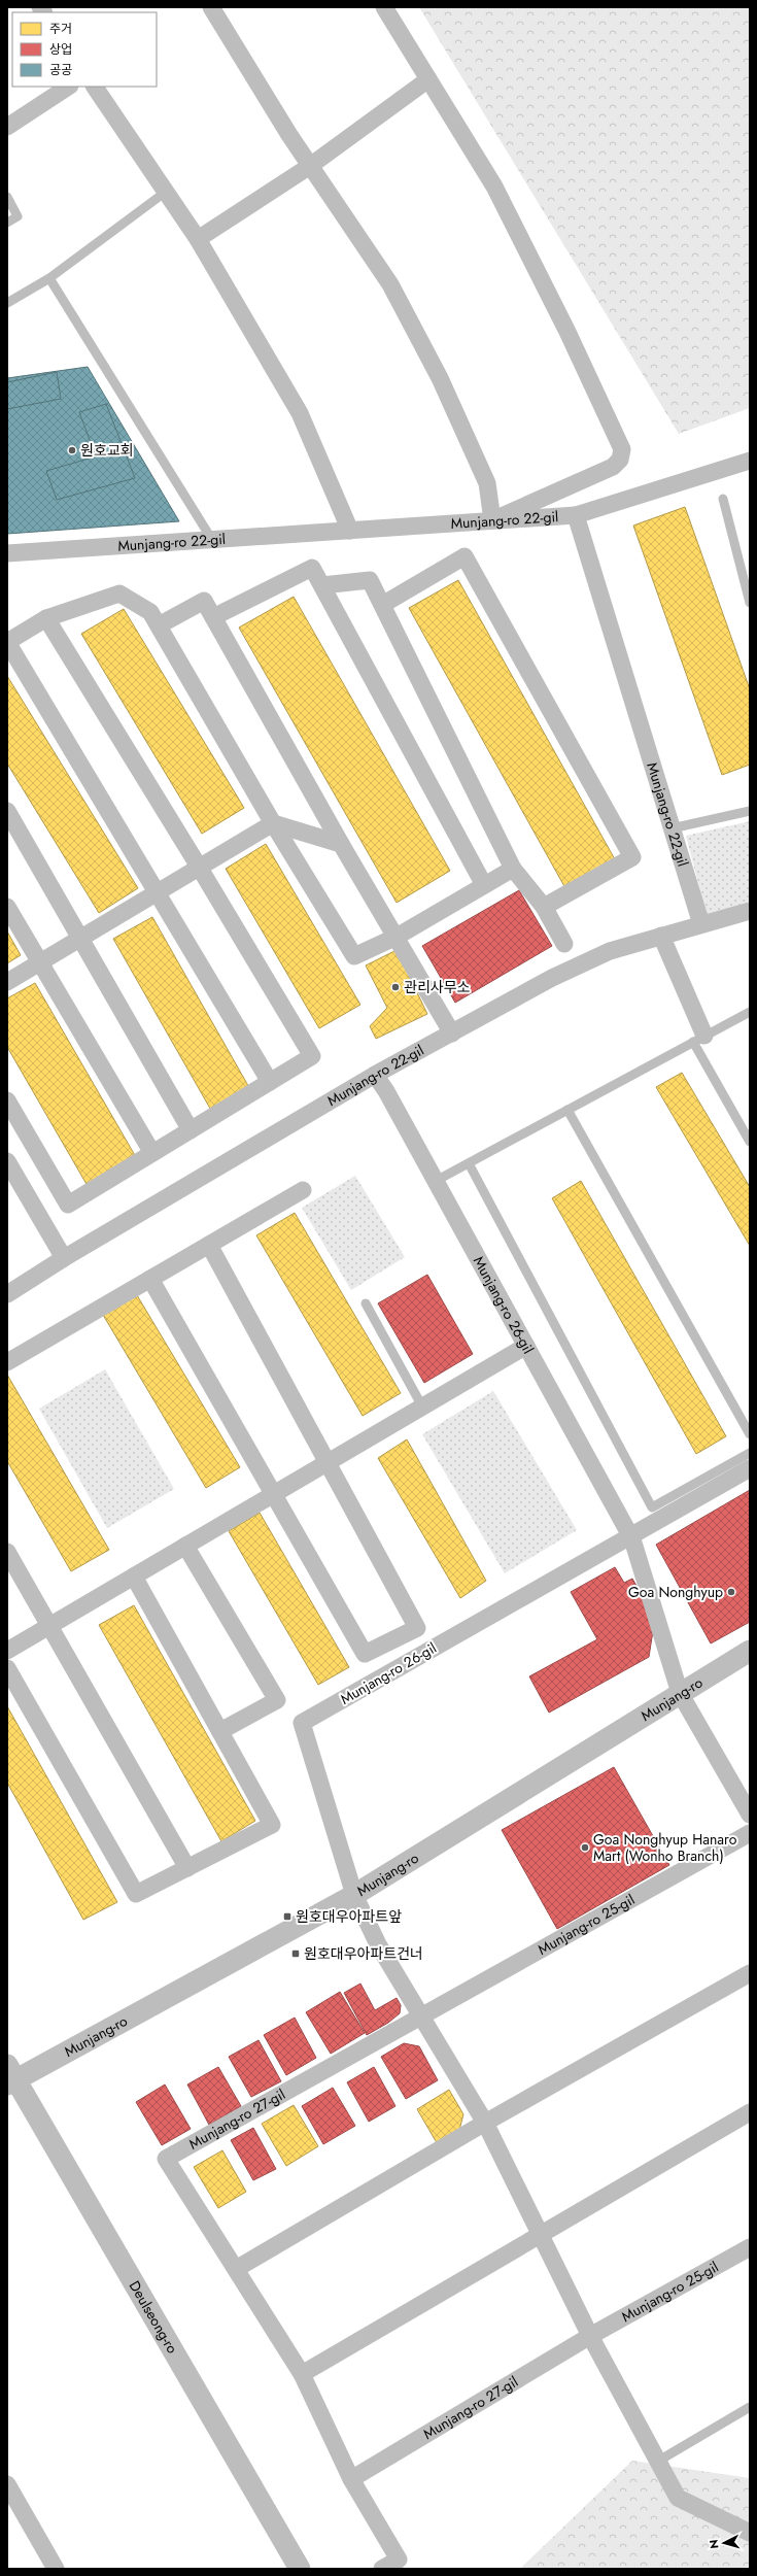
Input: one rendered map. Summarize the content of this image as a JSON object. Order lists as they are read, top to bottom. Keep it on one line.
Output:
{"streets":{"street":["Munjang-ro 22-gil","Munjang-ro 26-gil","Munjang-ro","Munjang-ro 25-gil","Munjang-ro 27-gil","Deulseong-ro"]},"crossings":[["Munjang-ro 22-gil","Munjang-ro 26-gil"],["Munjang-ro 26-gil","Munjang-ro"],["Munjang-ro","Deulseong-ro"],["Munjang-ro 25-gil","Munjang-ro 27-gil"]],"places":{"other":["원호교회","관리사무소","Goa Nonghyup","Goa Nonghyup Hanaro Mart (Wonho Branch)"],"transit":["원호대우아파트앞","원호대우아파트건너"]},"legend":["주거","상업","공공"],"north":"left"}
